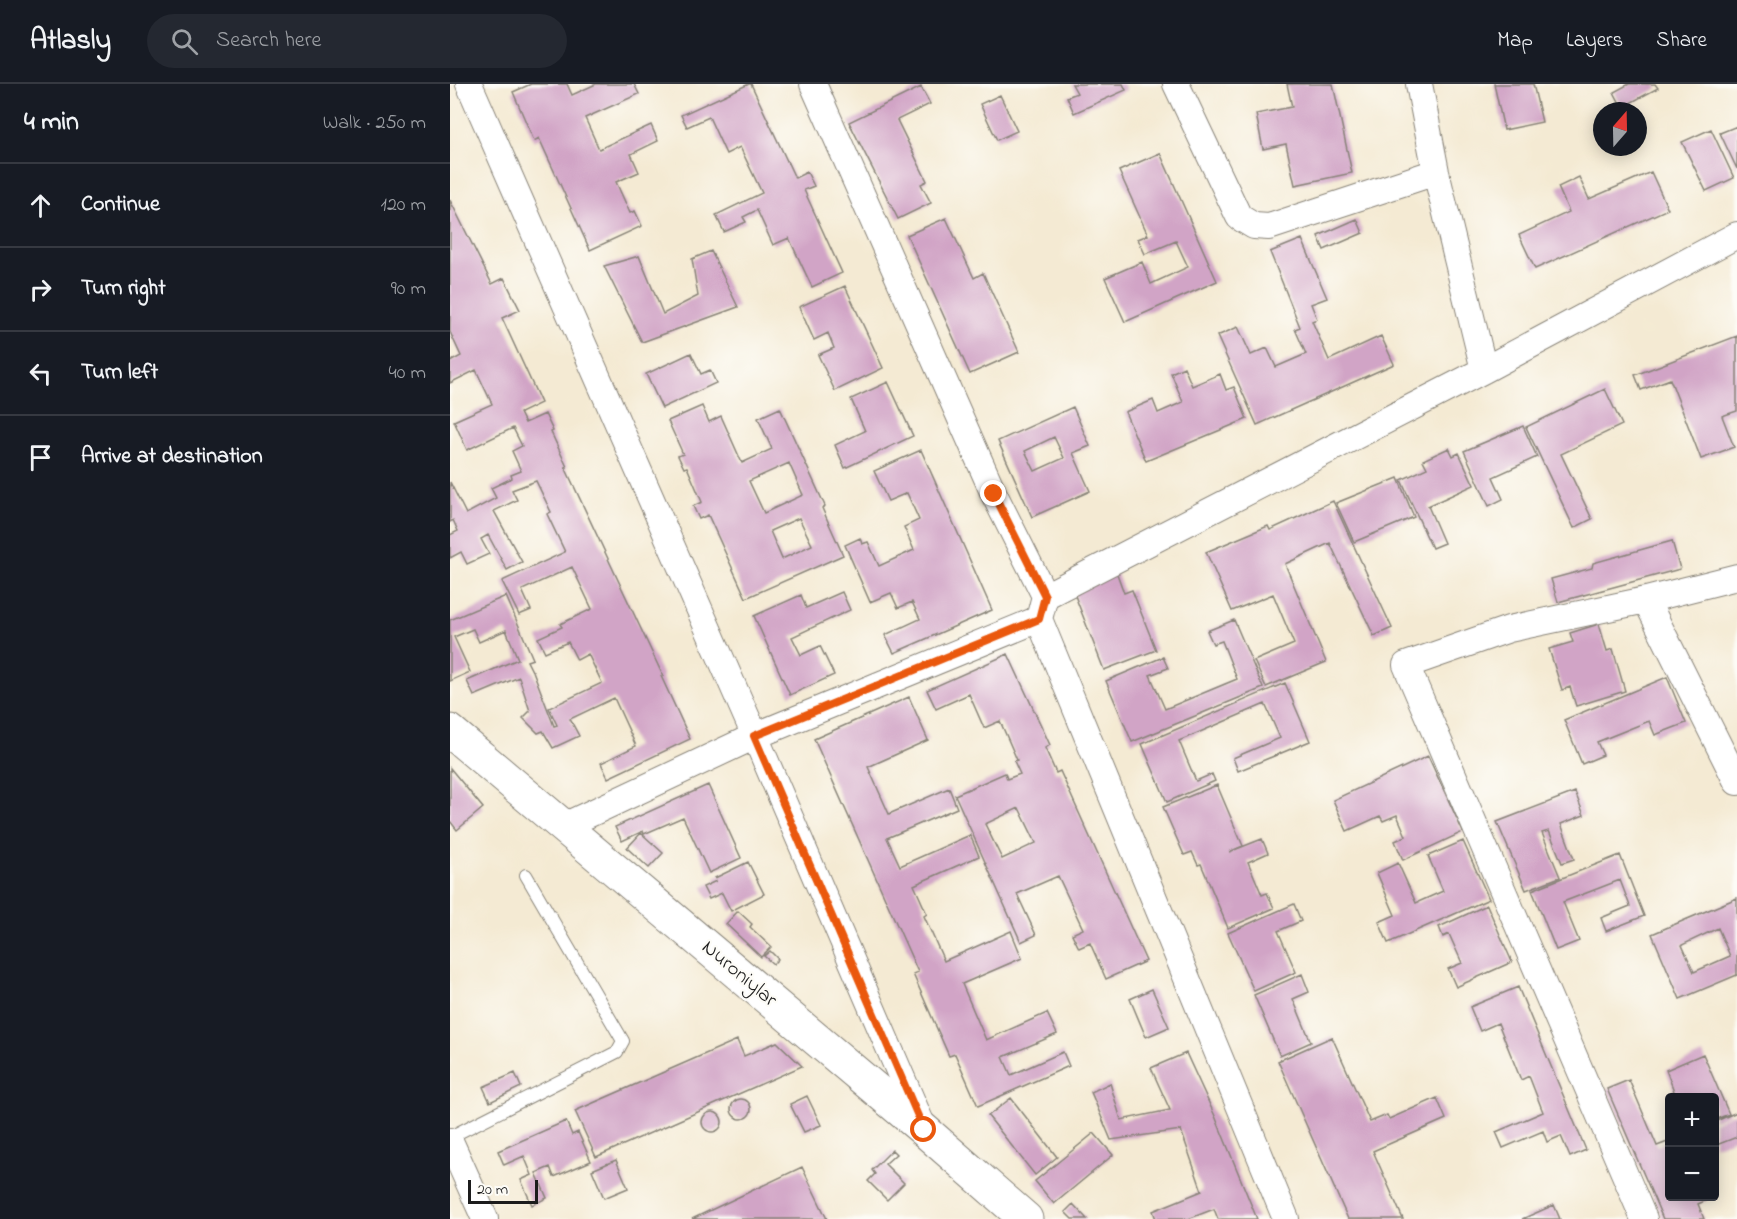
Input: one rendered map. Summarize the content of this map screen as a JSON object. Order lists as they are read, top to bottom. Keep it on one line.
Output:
{"streets":{"main road":["Nuroniylar"]},"scale_bar":"20 m","north":"top","page":{"header":"Atlasly","search":"Search here","nav":["Map","Layers","Share"],"heading":["4 min","Walk · 250 m"],"list":[["Continue","120 m"],["Turn right","90 m"],["Turn left","40 m"],"Arrive at destination"],"map_buttons":["+","−"],"scale":"20 m"}}
